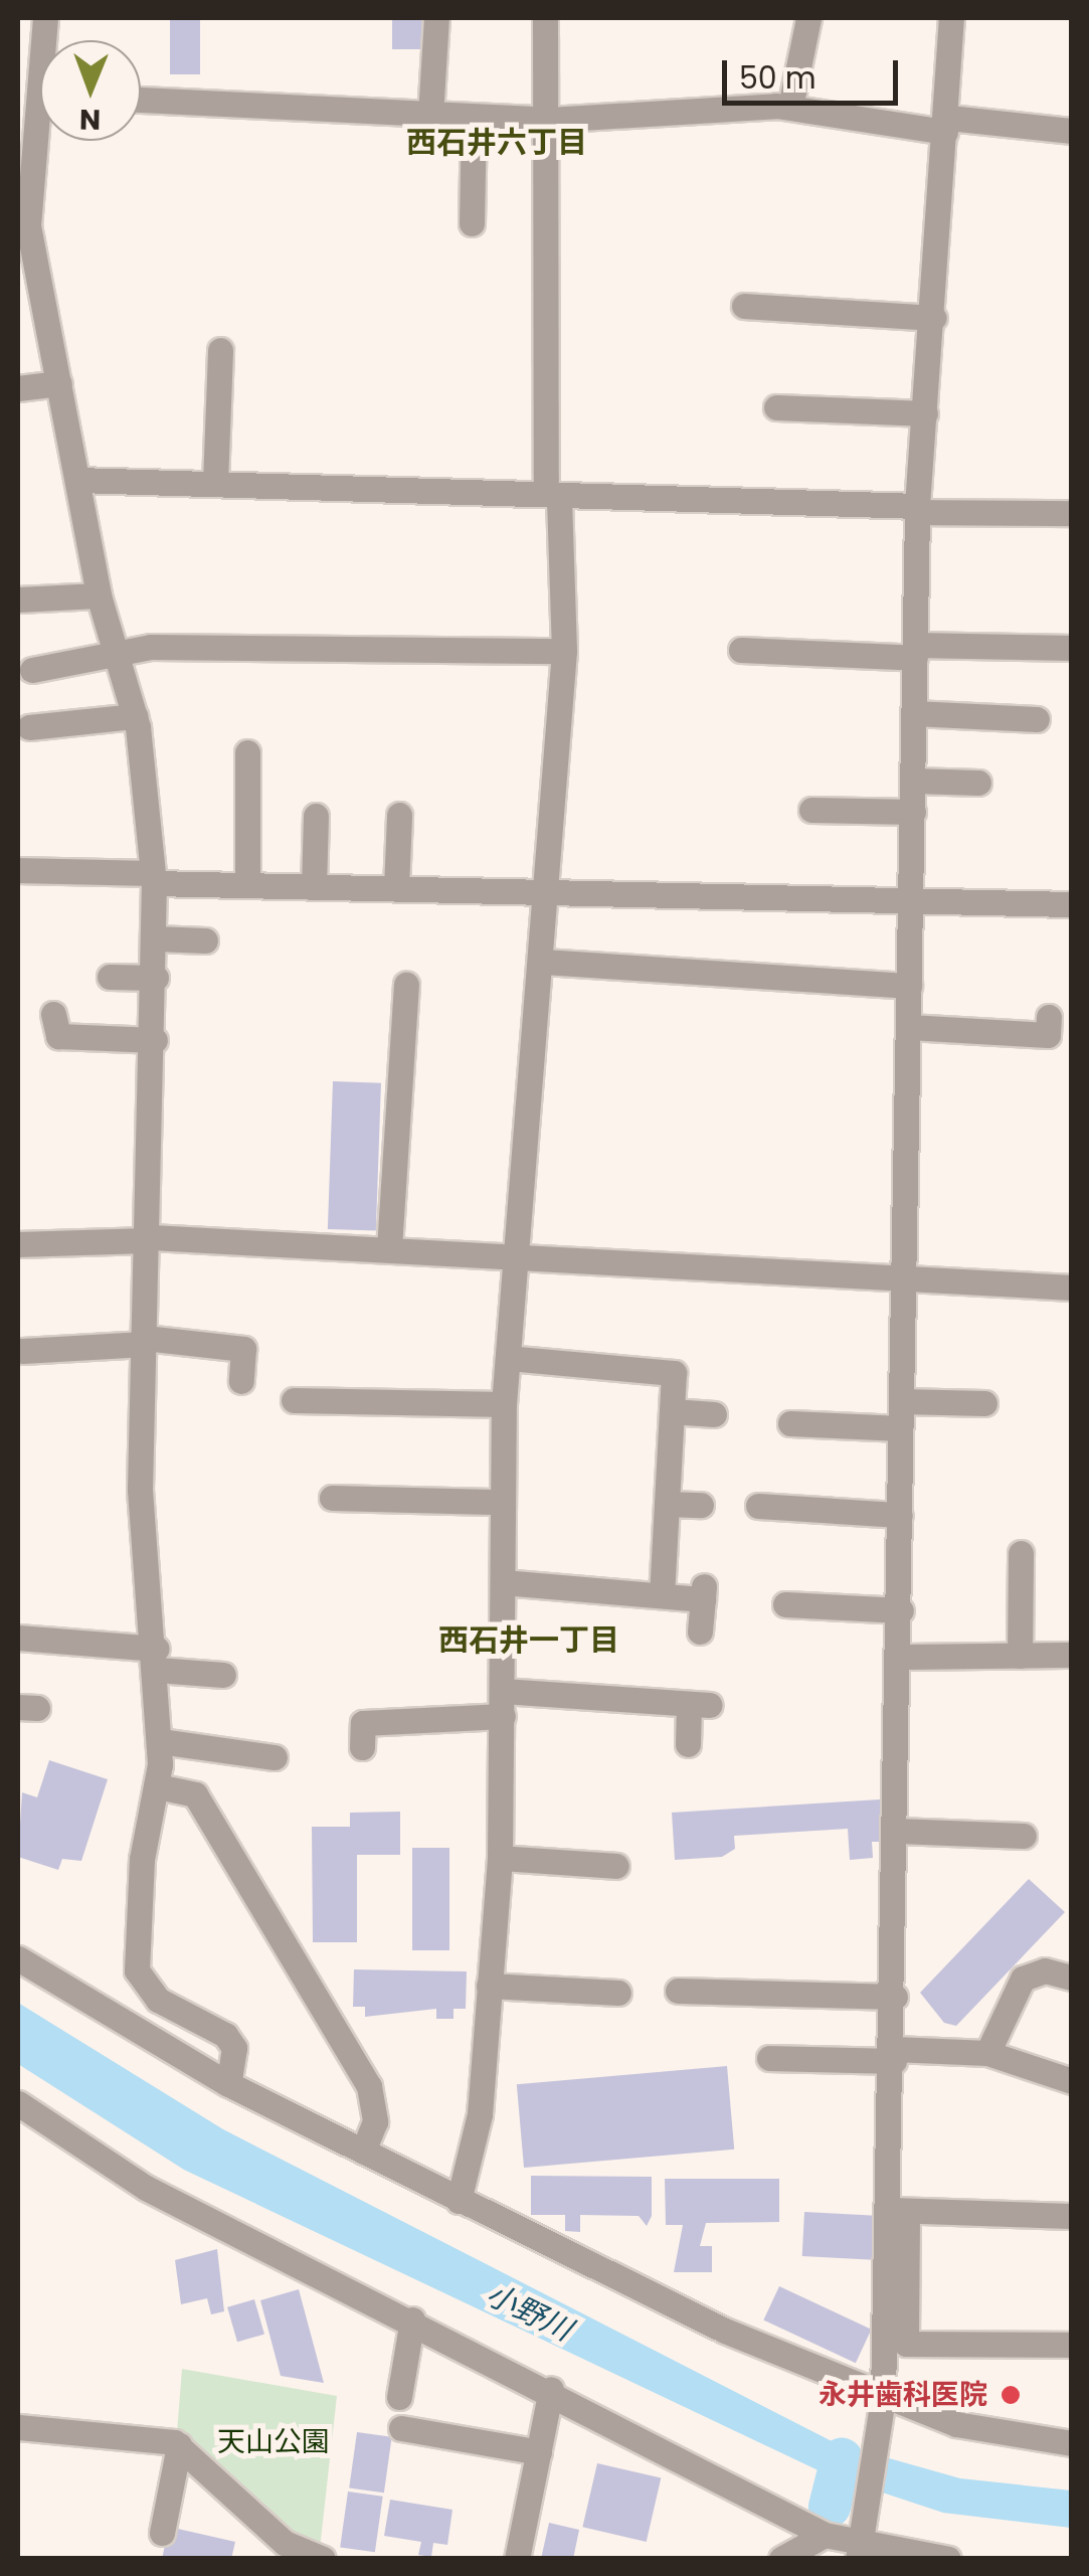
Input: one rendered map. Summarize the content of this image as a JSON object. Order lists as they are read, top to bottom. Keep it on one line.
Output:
{"districts":["西石井六丁目","西石井一丁目"],"water":["小野川"],"parks":["天山公園"],"places":["永井歯科医院"],"scale_bar":"50 m","north":"bottom"}
